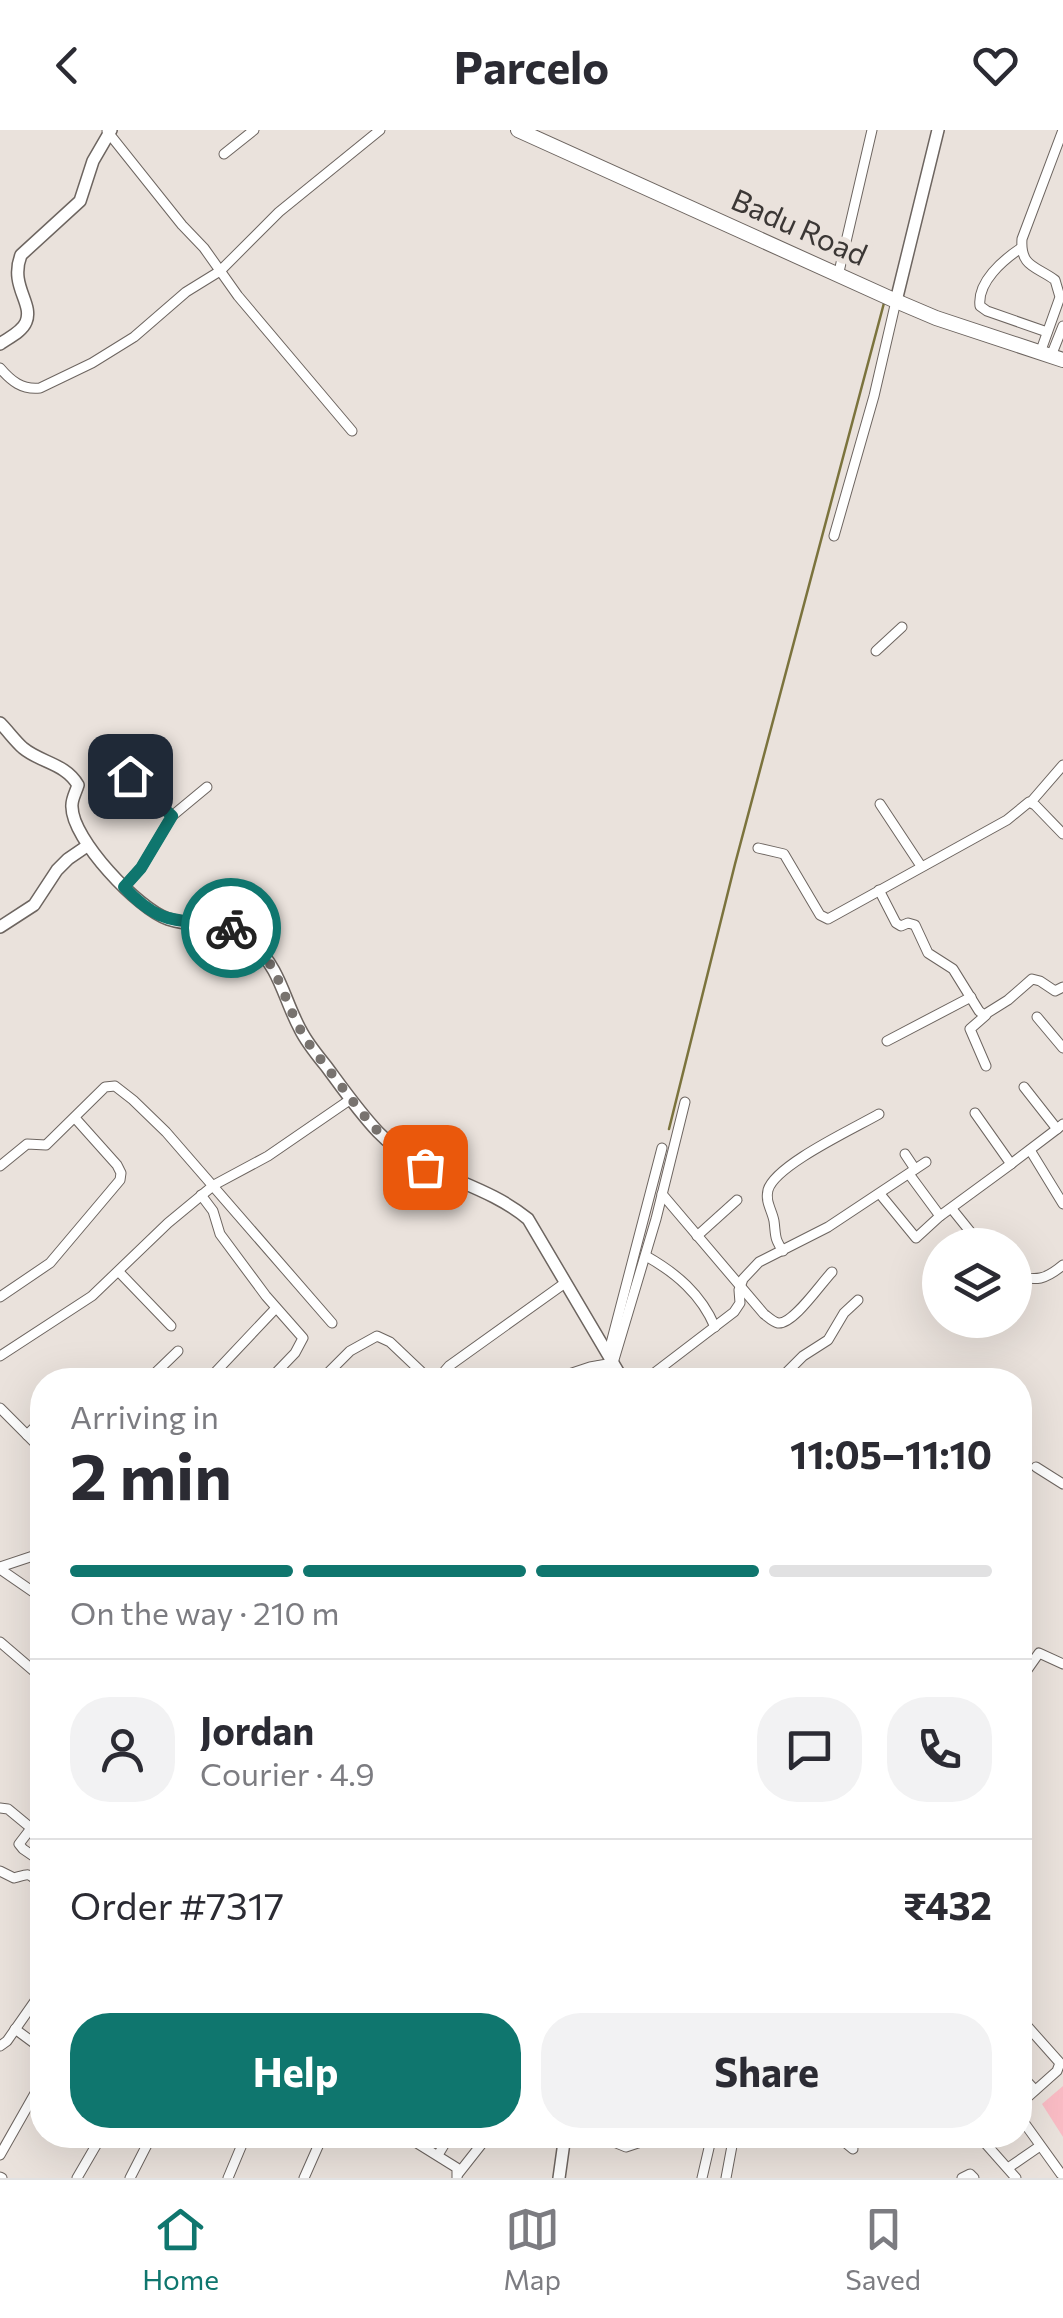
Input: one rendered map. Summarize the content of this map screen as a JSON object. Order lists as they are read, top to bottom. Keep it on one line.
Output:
{"streets":{"main road":["Badu Road"]},"page":{"header":"Parcelo","heading":["2 min","Arriving in","11:05–11:10"],"panel":["Jordan","Courier · 4.9","Order #7317","₹432"],"bar":"On the way · 210 m","buttons":["Help","Share"],"tabs":["Home","Map","Saved"]}}
